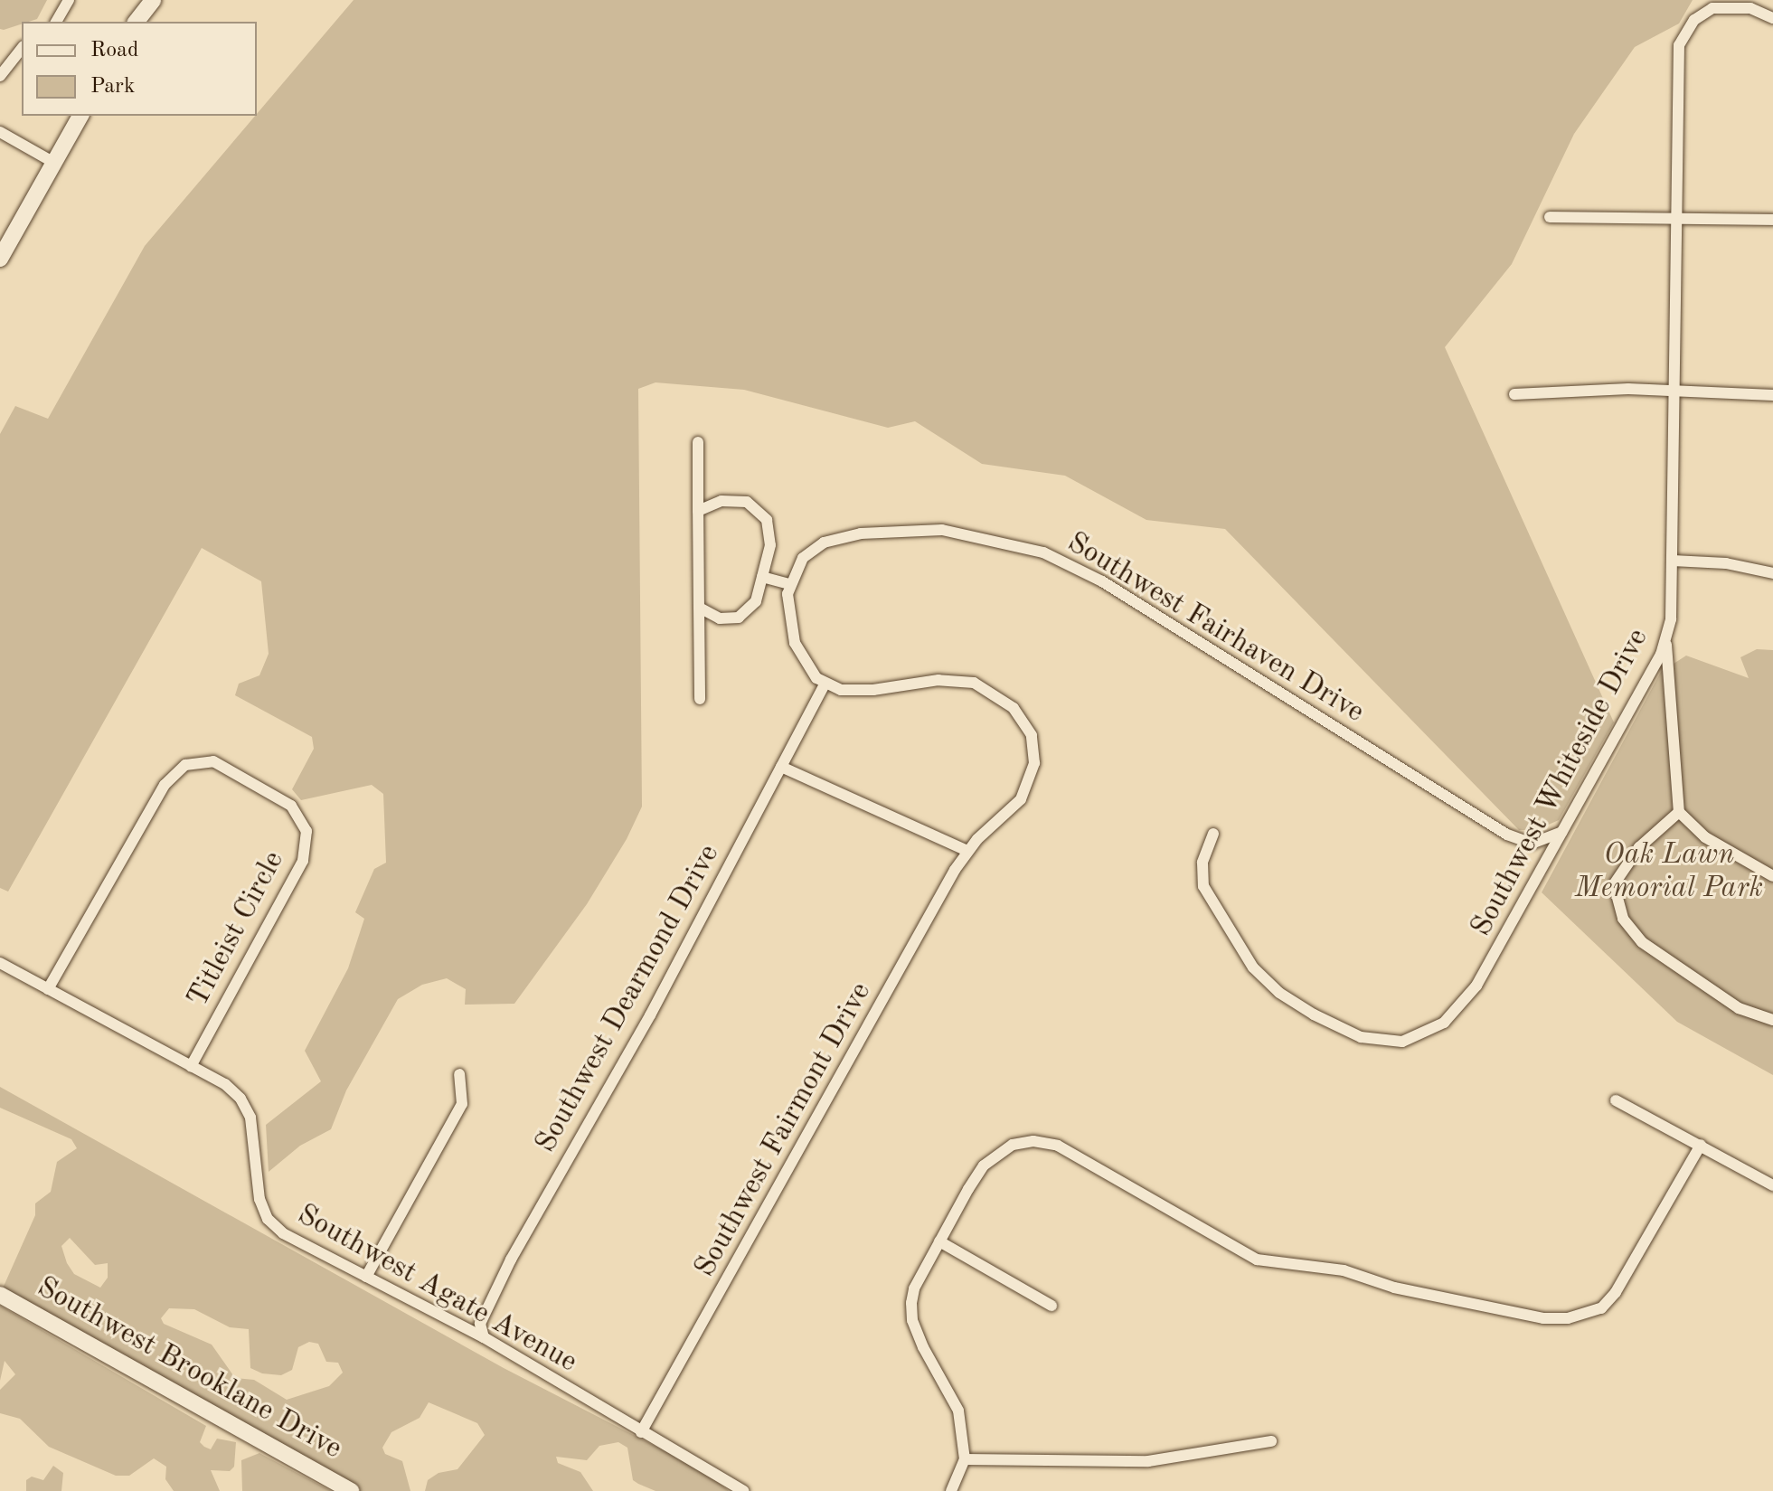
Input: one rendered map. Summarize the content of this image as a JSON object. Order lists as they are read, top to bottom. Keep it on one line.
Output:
{"streets":{"street":["Southwest Fairhaven Drive","Southwest Whiteside Drive","Titleist Circle","Southwest Dearmond Drive","Southwest Fairmont Drive","Southwest Agate Avenue","Southwest Brooklane Drive"]},"crossings":[["Southwest Fairhaven Drive","Southwest Whiteside Drive"],["Titleist Circle","Southwest Agate Avenue"],["Southwest Dearmond Drive","Southwest Agate Avenue"],["Southwest Fairmont Drive","Southwest Agate Avenue"]],"parks":["Oak Lawn Memorial Park"],"legend":["Road","Park"]}
